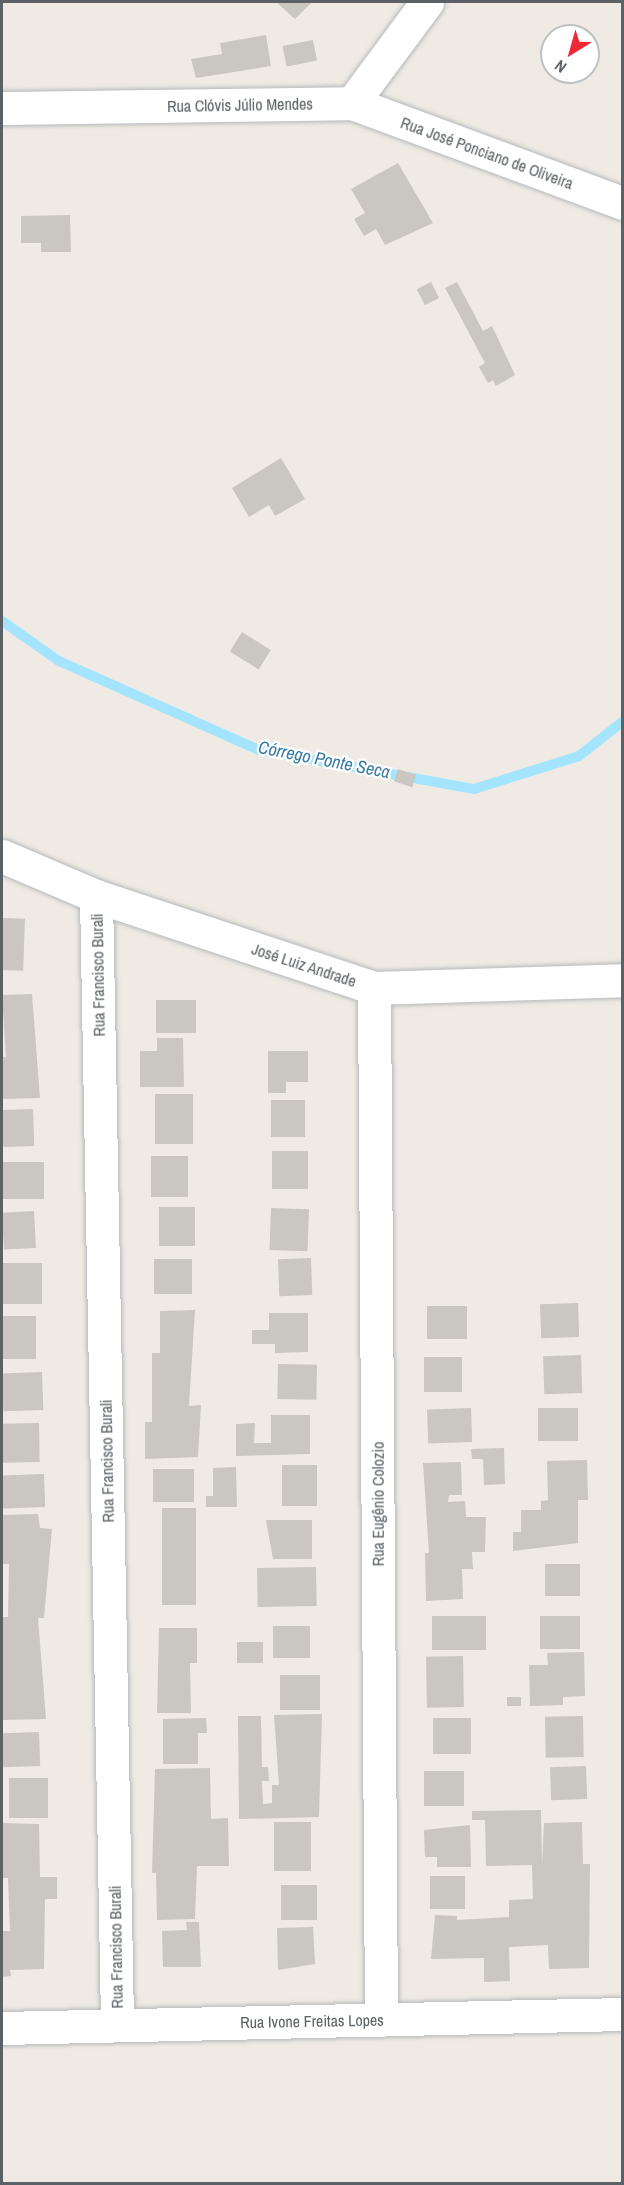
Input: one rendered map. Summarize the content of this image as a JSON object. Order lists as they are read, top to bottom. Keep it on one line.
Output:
{"streets":{"street":["Rua Clóvis Júlio Mendes","Rua José Ponciano de Oliveira","José Luiz Andrade","Rua Francisco Burali","Rua Eugênio Colozio","Rua Ivone Freitas Lopes"]},"crossings":[["Rua Clóvis Júlio Mendes","Rua José Ponciano de Oliveira"],["José Luiz Andrade","Rua Francisco Burali"],["José Luiz Andrade","Rua Eugênio Colozio"],["Rua Francisco Burali","Rua Ivone Freitas Lopes"],["Rua Eugênio Colozio","Rua Ivone Freitas Lopes"]],"water":["Córrego Ponte Seca"],"north":"bottom left"}
